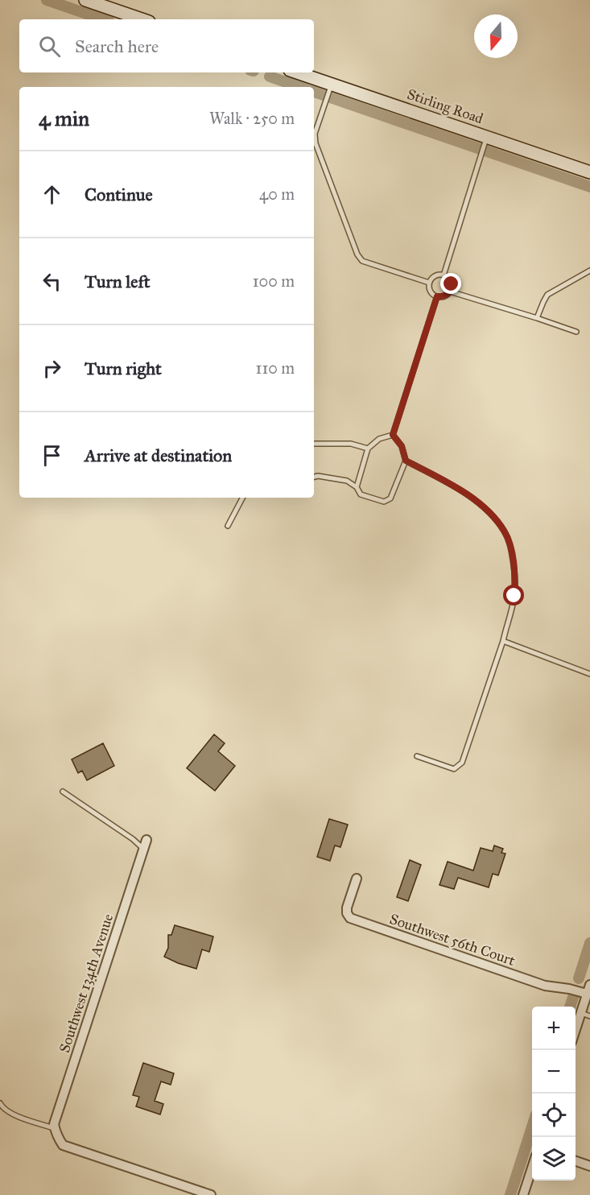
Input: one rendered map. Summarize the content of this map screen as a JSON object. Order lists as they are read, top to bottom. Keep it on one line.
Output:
{"streets":{"street":["Stirling Road","Southwest 56th Court","Southwest 134th Avenue"]},"north":"bottom","page":{"search":"Search here","heading":["4 min","Walk · 250 m"],"list":[["Continue","40 m"],["Turn left","100 m"],["Turn right","110 m"],"Arrive at destination"],"map_buttons":["+","−"]}}
